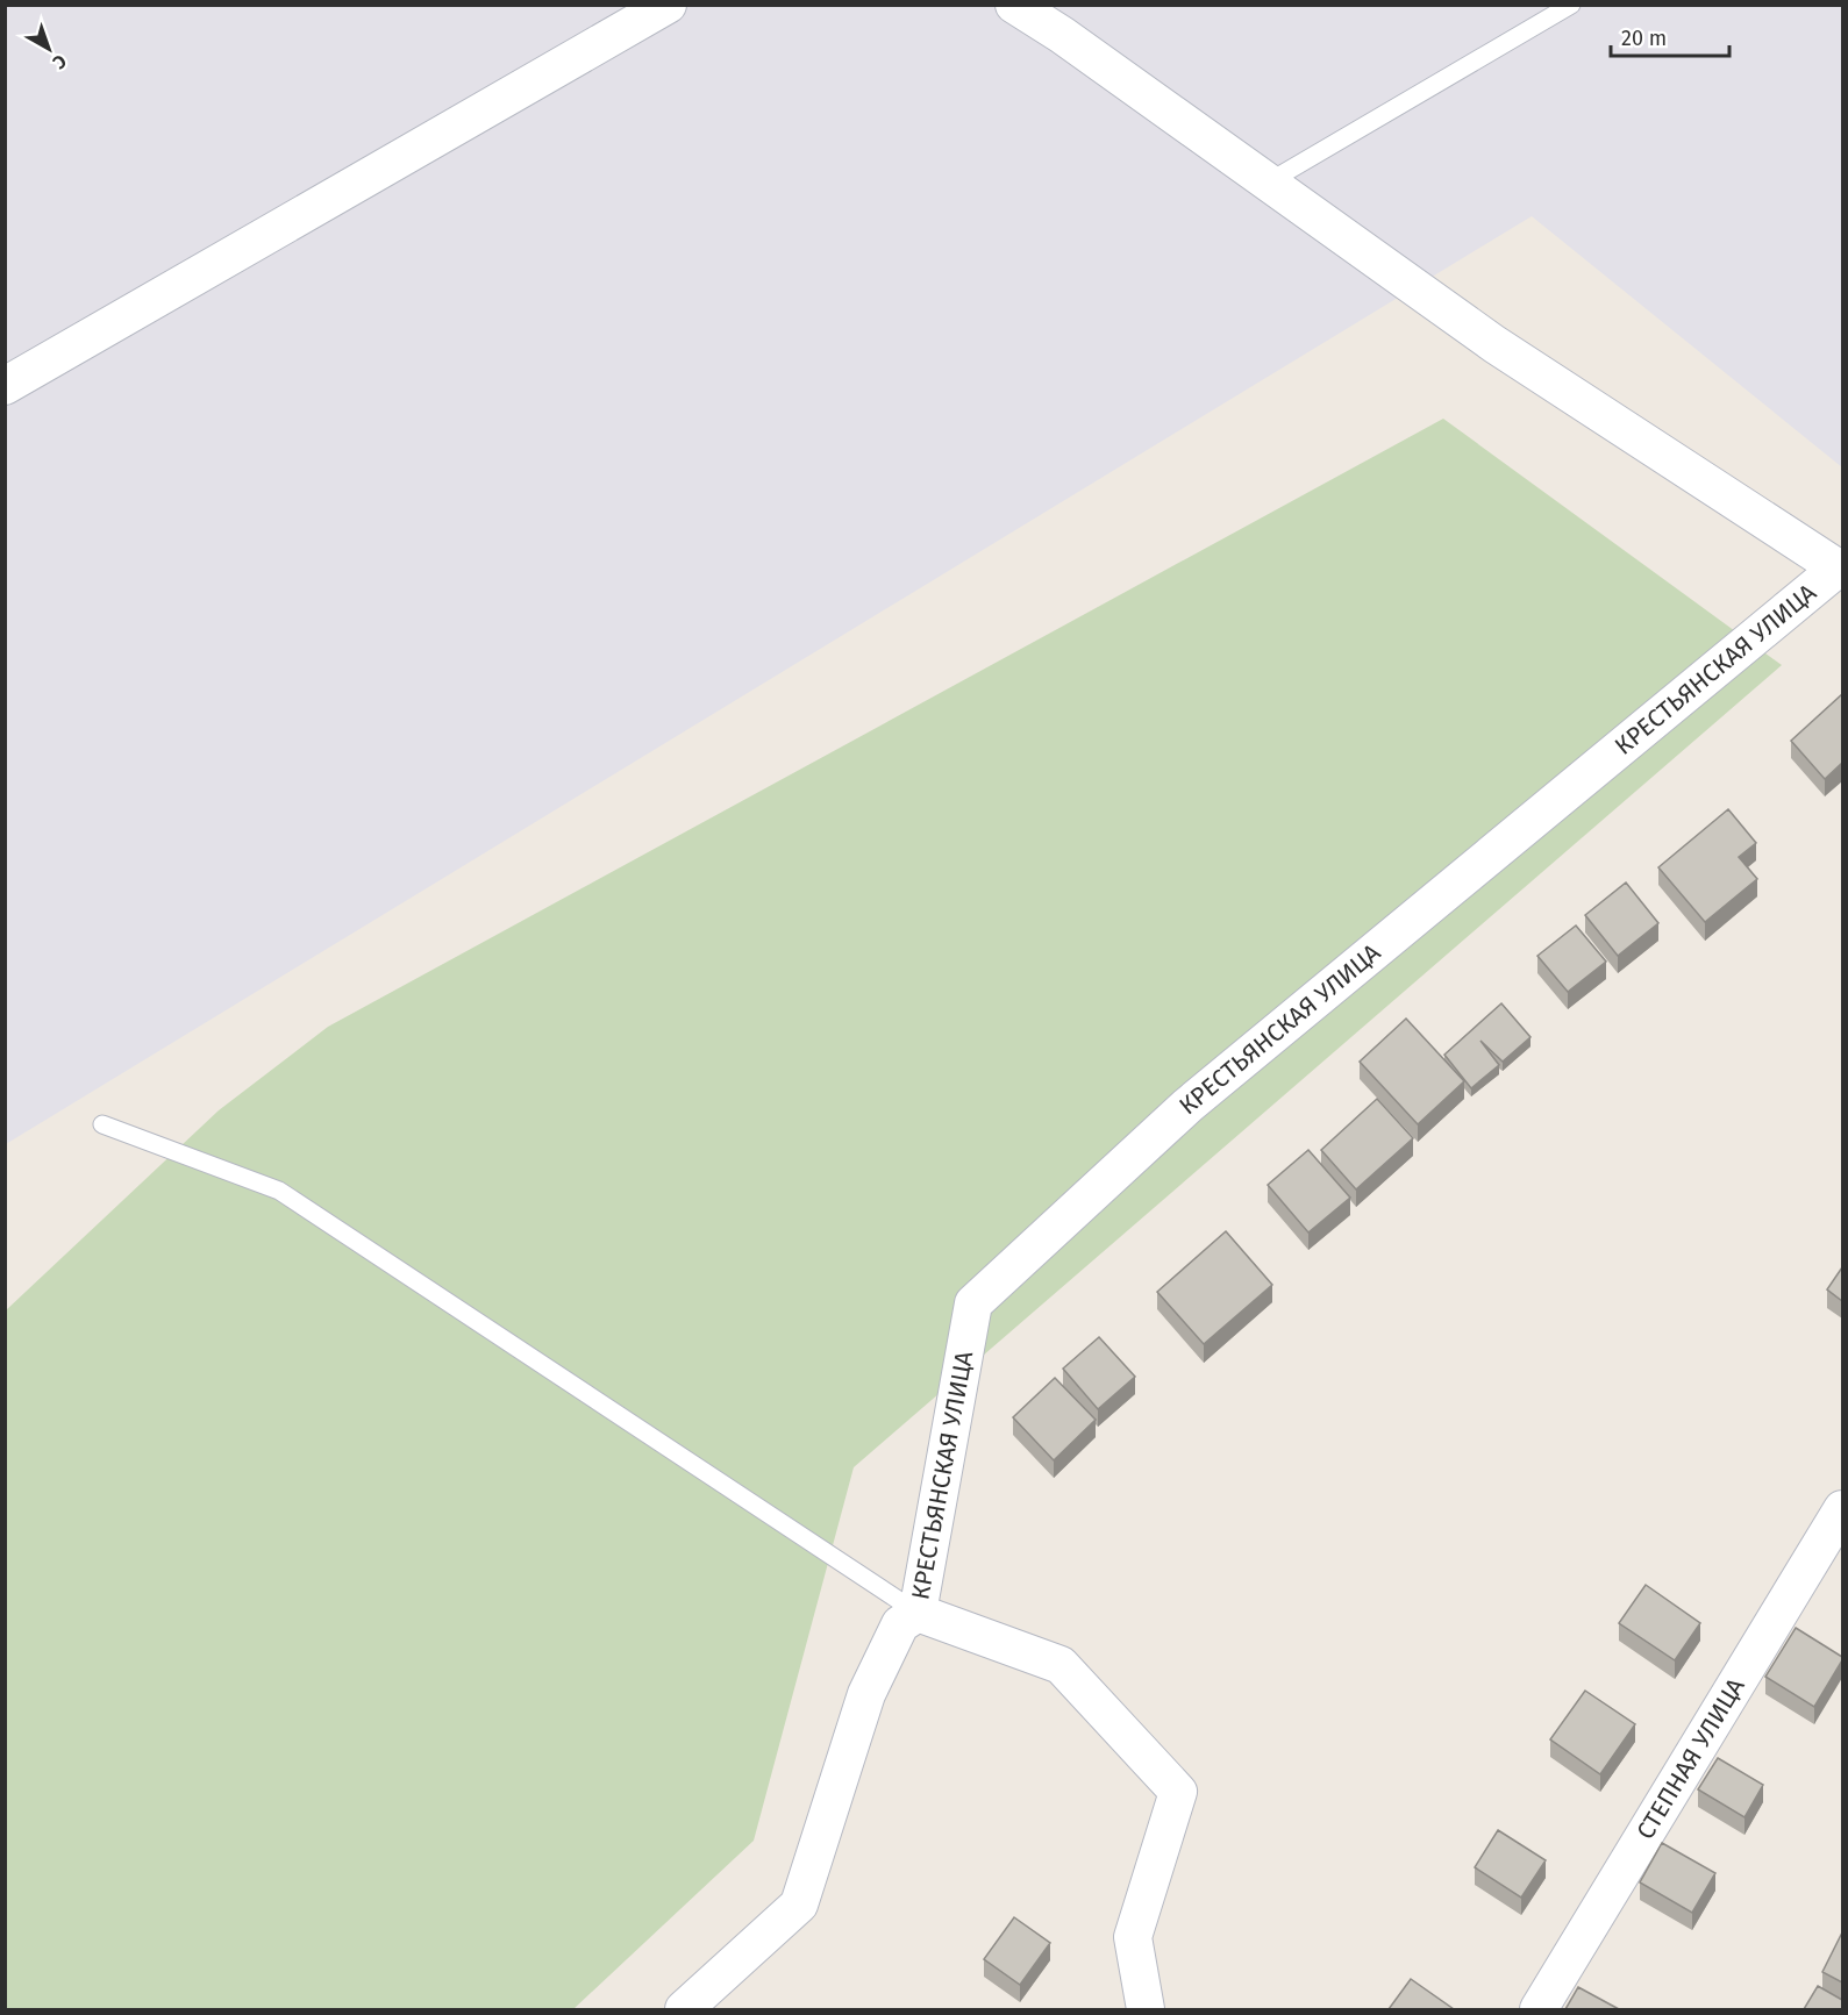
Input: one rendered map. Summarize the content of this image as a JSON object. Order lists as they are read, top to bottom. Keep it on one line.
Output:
{"streets":{"street":["КРЕСТЬЯНСКАЯ УЛИЦА","СТЕПНАЯ УЛИЦА"]},"scale_bar":"20 m","north":"bottom right"}
